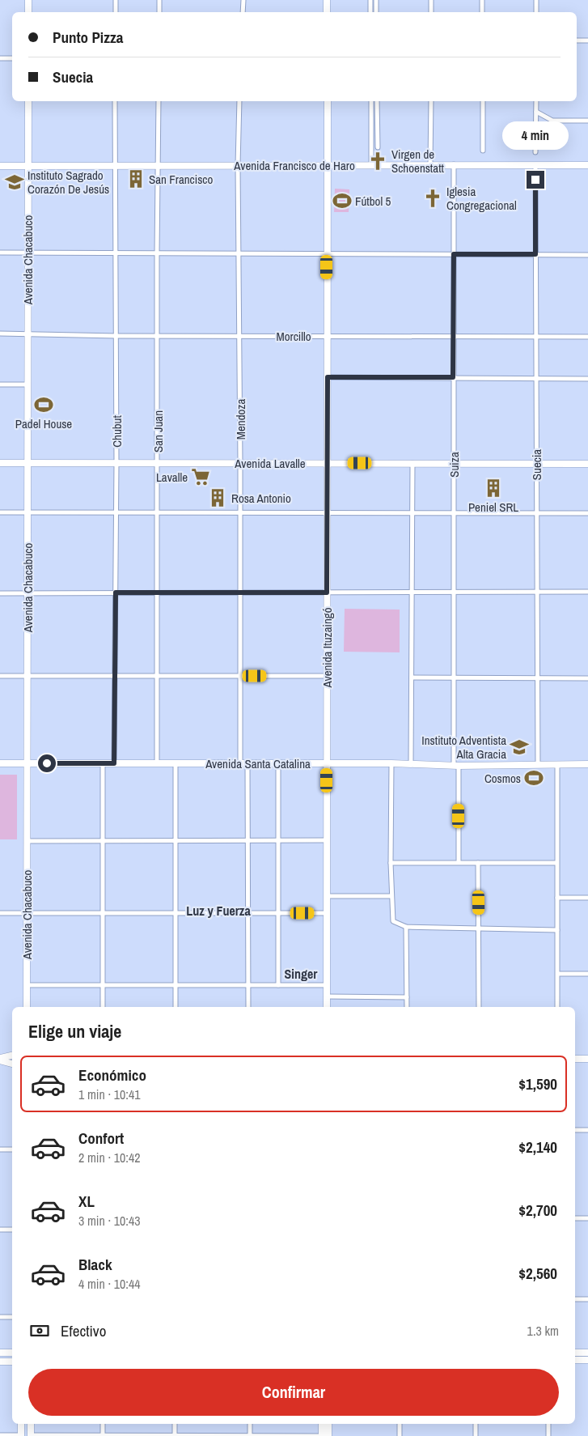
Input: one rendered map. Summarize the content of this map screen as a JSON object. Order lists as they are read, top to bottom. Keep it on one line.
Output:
{"streets":{"main road":["Avenida Francisco de Haro","Avenida Chacabuco","Avenida Lavalle","Avenida Ituzaingó","Avenida Santa Catalina"],"street":["Morcillo","Mendoza","Chubut","San Juan","Suiza","Suecia"]},"crossings":[["Avenida Francisco de Haro","Avenida Chacabuco"],["Avenida Francisco de Haro","Mendoza"],["Avenida Francisco de Haro","Chubut"],["Avenida Francisco de Haro","San Juan"],["Avenida Francisco de Haro","Suiza"],["Avenida Francisco de Haro","Suecia"],["Avenida Francisco de Haro","Avenida Ituzaingó"],["Avenida Chacabuco","Morcillo"],["Avenida Chacabuco","Avenida Lavalle"],["Avenida Chacabuco","Avenida Santa Catalina"],["Morcillo","Mendoza"],["Morcillo","Chubut"],["Morcillo","San Juan"],["Morcillo","Suiza"],["Morcillo","Suecia"],["Morcillo","Avenida Ituzaingó"],["Mendoza","Avenida Lavalle"],["Mendoza","Avenida Santa Catalina"],["Chubut","Avenida Lavalle"],["Chubut","Avenida Santa Catalina"],["San Juan","Avenida Lavalle"],["San Juan","Avenida Santa Catalina"],["Avenida Lavalle","Suiza"],["Avenida Lavalle","Suecia"],["Avenida Lavalle","Avenida Ituzaingó"],["Suiza","Avenida Santa Catalina"],["Suecia","Avenida Santa Catalina"],["Avenida Ituzaingó","Avenida Santa Catalina"]],"districts":["Luz y Fuerza","Singer"],"places":{"church":["Virgen de Schoenstatt","Iglesia Congregacional"],"building":["San Francisco","Peniel SRL","Rosa Antonio"],"school or university":["Instituto Sagrado Corazón De Jesús","Instituto Adventista Alta Gracia"],"sports":["Fútbol 5","Padel House","Cosmos"],"supermarket":["Lavalle"]},"page":{"banner":["Punto Pizza","Suecia"],"bubble":"4 min","heading":"Elige un viaje","list":[{"name":"Económico","note":"1 min · 10:41","value":"$1,590"},{"name":"Confort","note":"2 min · 10:42","value":"$2,140"},{"name":"XL","note":"3 min · 10:43","value":"$2,700"},{"name":"Black","note":"4 min · 10:44","value":"$2,560"}],"pay":["Efectivo","1.3 km"],"buttons":"Confirmar"}}
